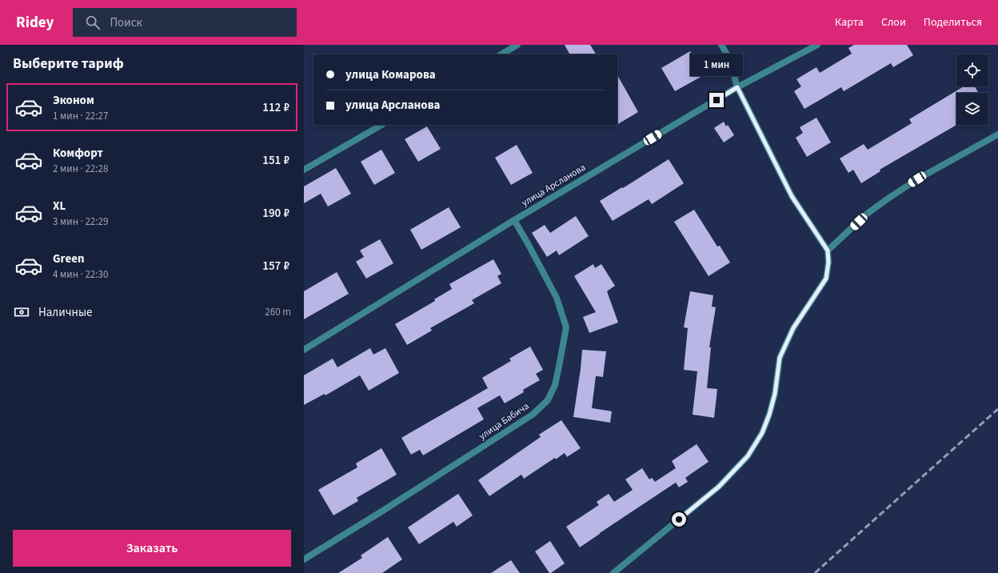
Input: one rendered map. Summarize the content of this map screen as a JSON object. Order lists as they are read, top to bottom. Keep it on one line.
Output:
{"streets":{"street":["улица Арсланова","улица Бабича"]},"crossings":[["улица Арсланова","улица Бабича"]],"page":{"header":"Ridey","search":"Поиск","nav":["Карта","Слои","Поделиться"],"heading":"Выберите тариф","bubble":"1 мин","banner":["улица Комарова","улица Арсланова"],"list":[{"name":"Эконом","note":"1 мин · 22:27","value":"112 ₽"},{"name":"Комфорт","note":"2 мин · 22:28","value":"151 ₽"},{"name":"XL","note":"3 мин · 22:29","value":"190 ₽"},{"name":"Green","note":"4 мин · 22:30","value":"157 ₽"}],"pay":["Наличные","260 m"],"buttons":"Заказать"}}
